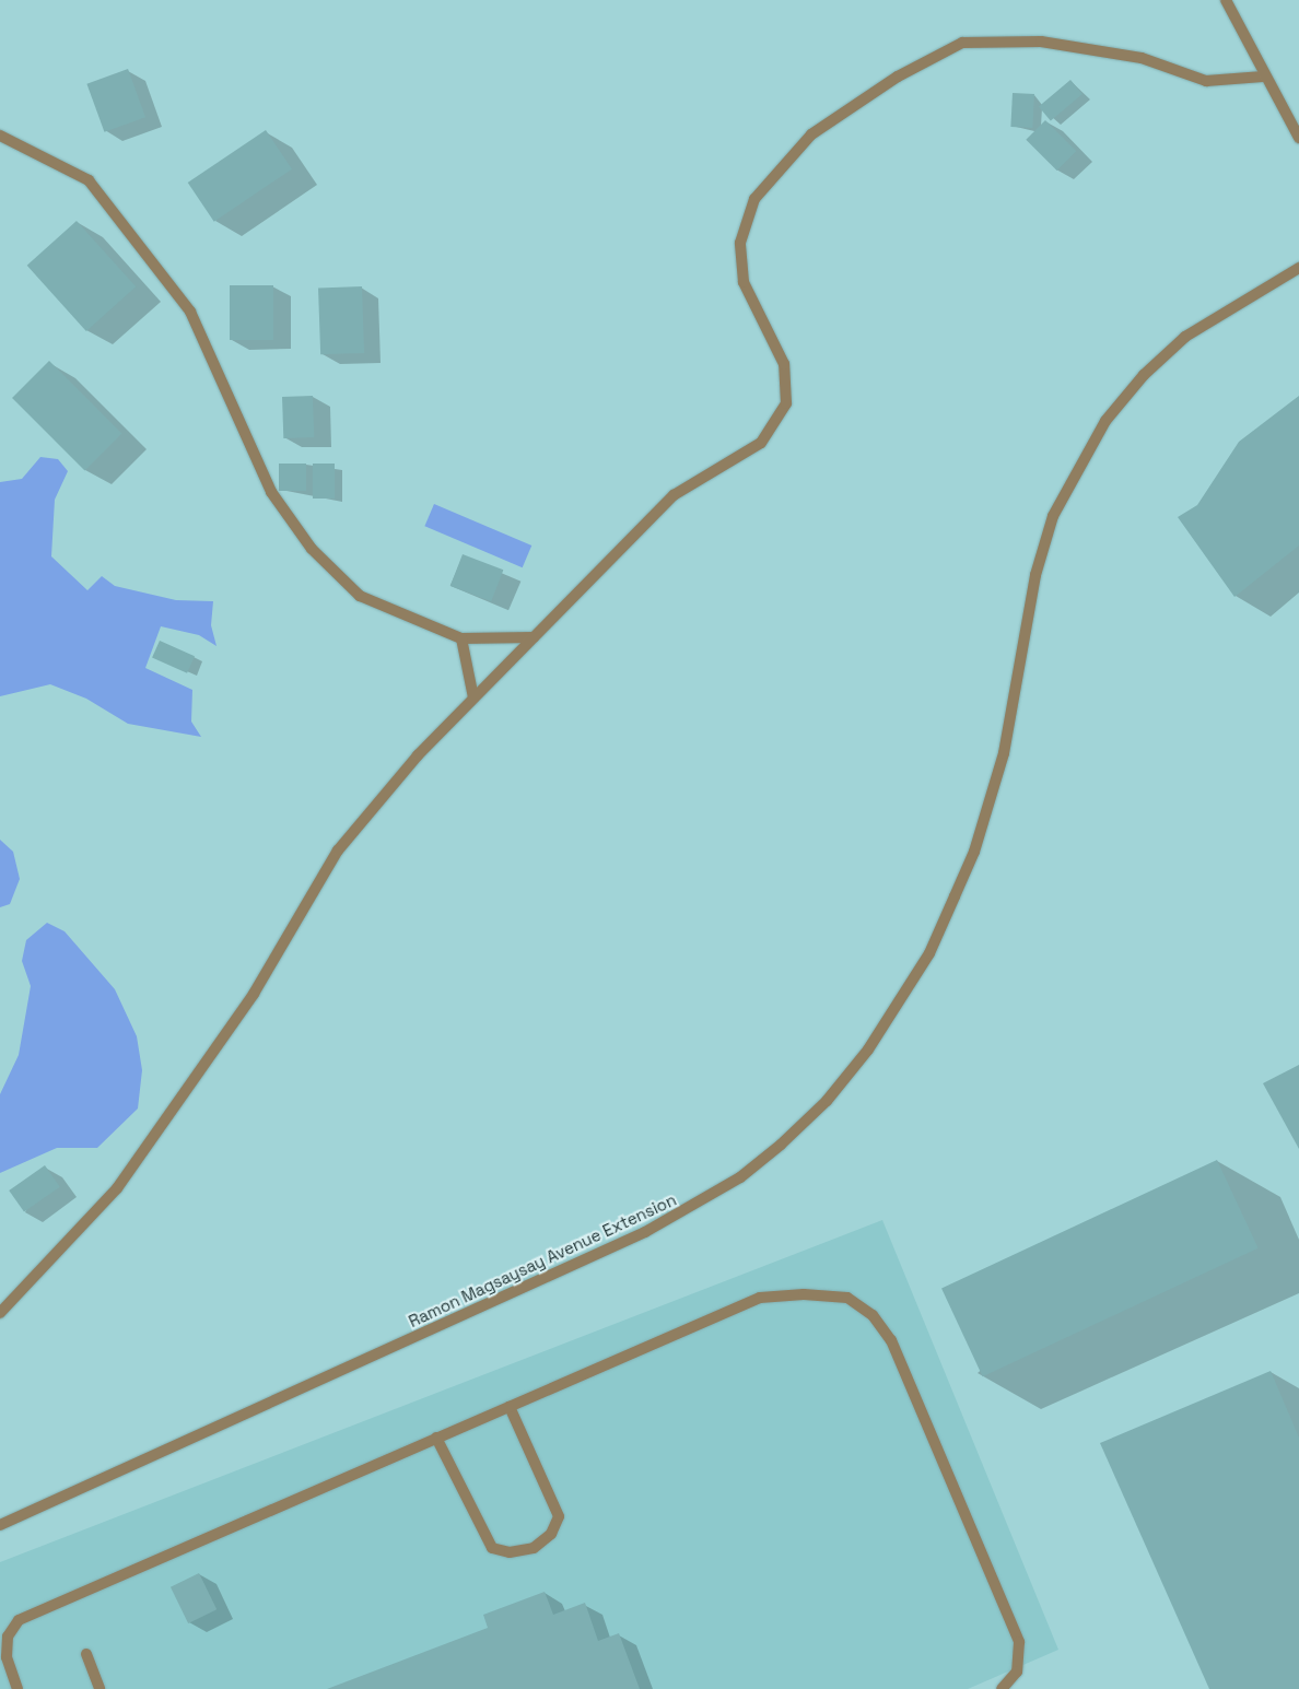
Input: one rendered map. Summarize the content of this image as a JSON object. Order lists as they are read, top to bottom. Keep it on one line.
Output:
{"streets":{"street":["Ramon Magsaysay Avenue Extension"]}}
